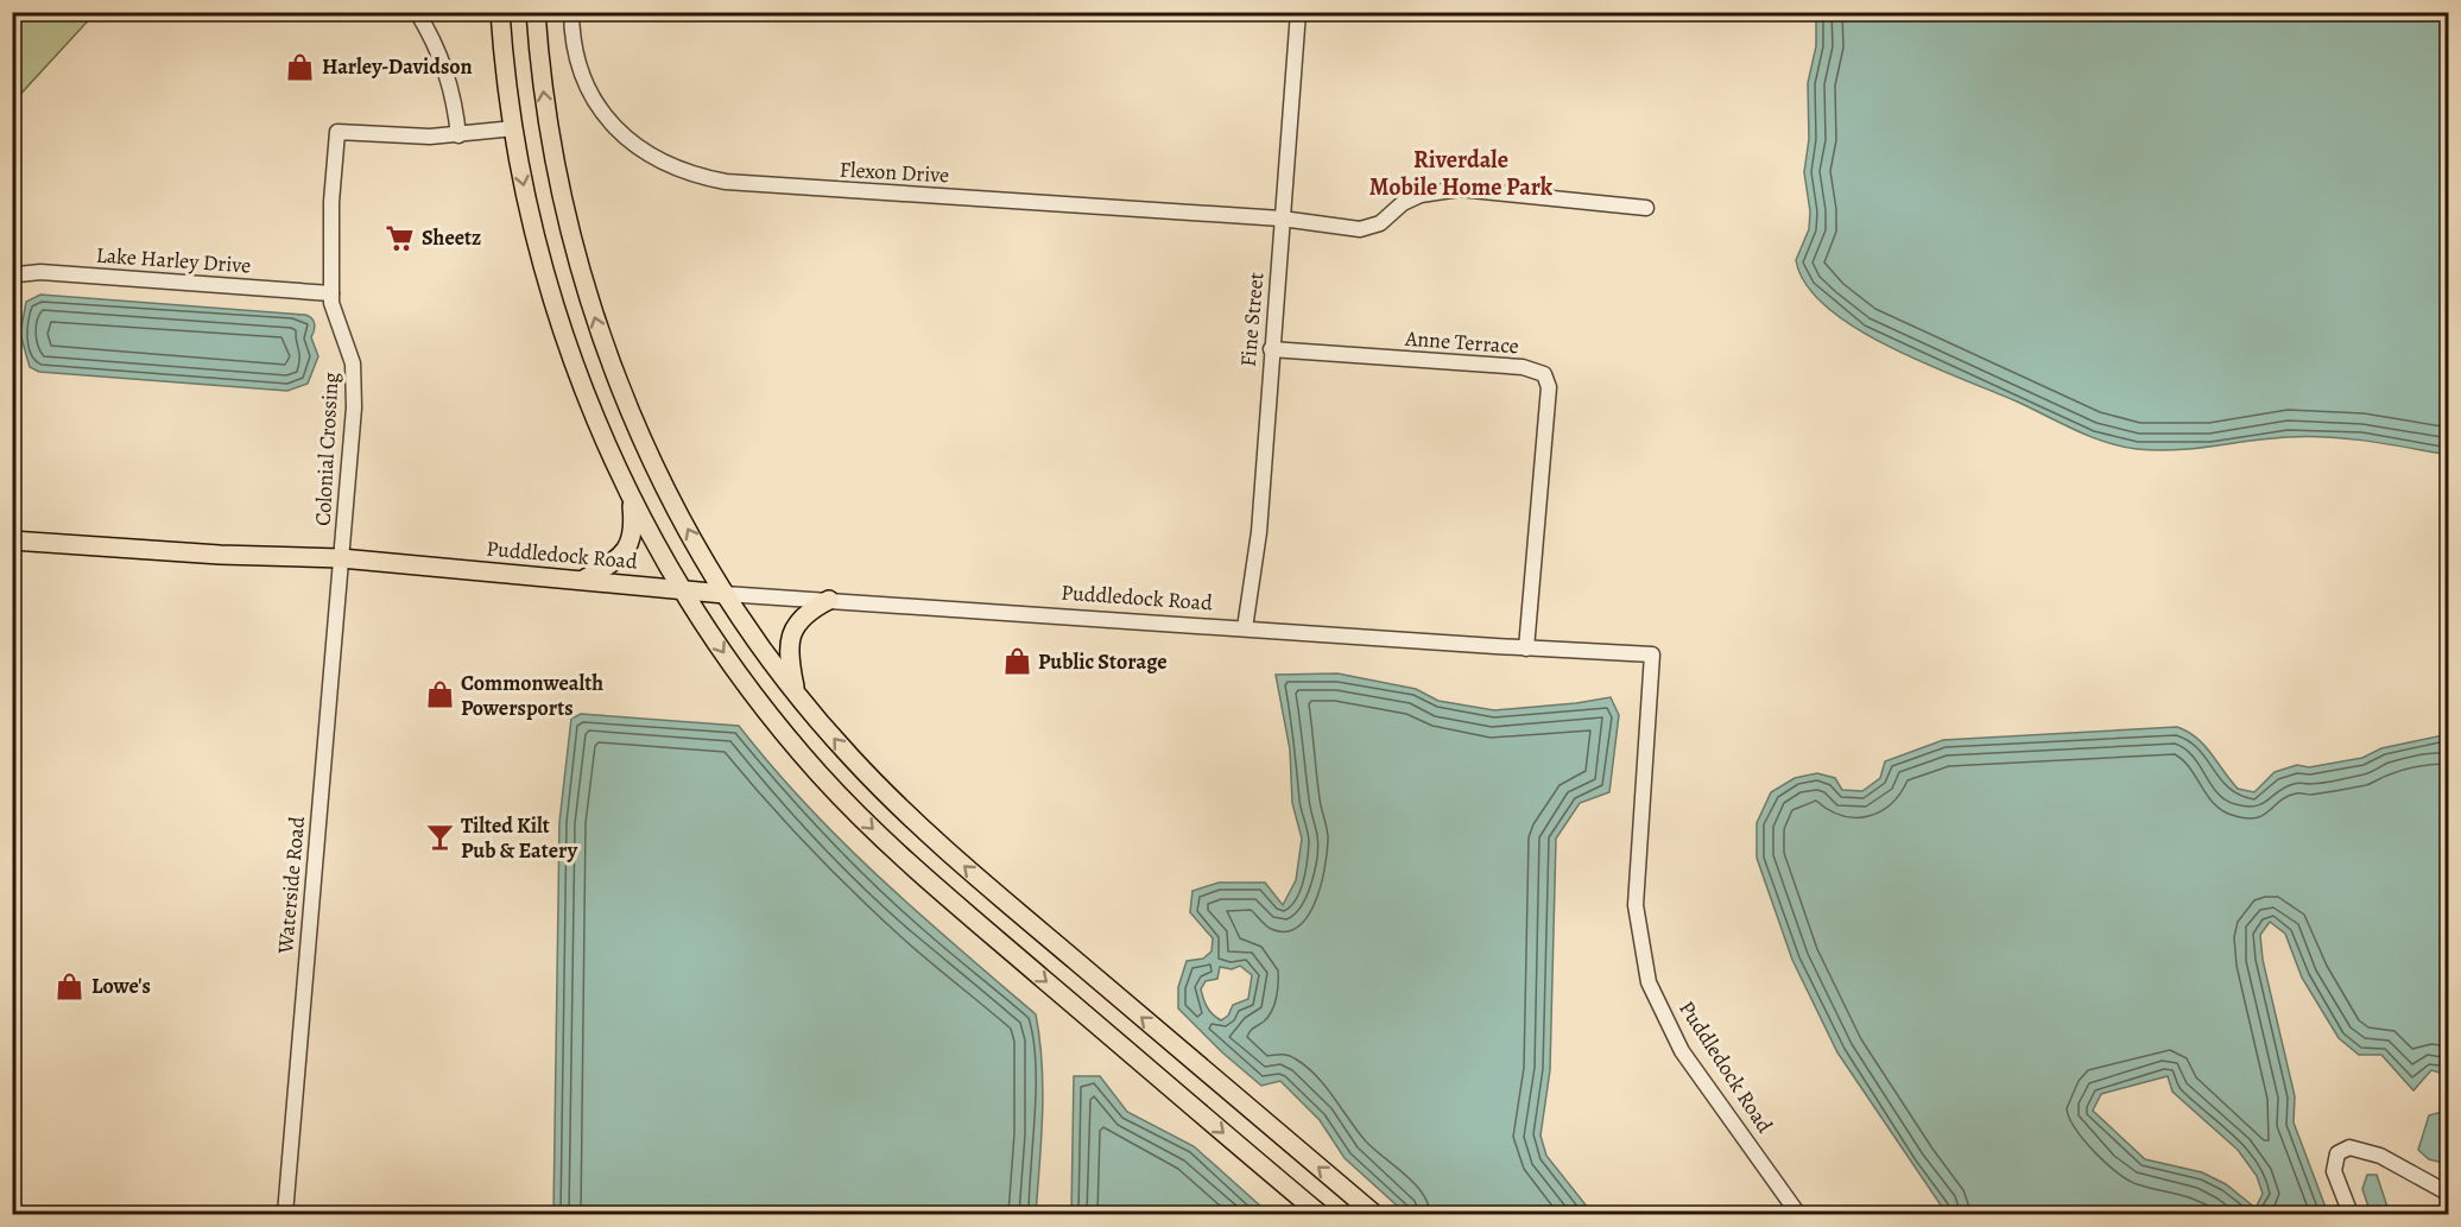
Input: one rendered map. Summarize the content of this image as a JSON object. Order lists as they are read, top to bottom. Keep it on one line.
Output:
{"streets":{"main road":["Puddledock Road"],"street":["Flexon Drive","Lake Harley Drive","Fine Street","Anne Terrace","Colonial Crossing","Waterside Road"]},"crossings":[["Flexon Drive","Fine Street"],["Lake Harley Drive","Colonial Crossing"],["Fine Street","Anne Terrace"],["Fine Street","Puddledock Road"],["Anne Terrace","Puddledock Road"],["Colonial Crossing","Puddledock Road"],["Colonial Crossing","Waterside Road"],["Puddledock Road","Waterside Road"]],"districts":["Riverdale Mobile Home Park"],"places":{"shop":["Harley-Davidson","Public Storage","Commonwealth Powersports","Lowe's"],"supermarket":["Sheetz"],"bar":["Tilted Kilt Pub & Eatery"]}}
